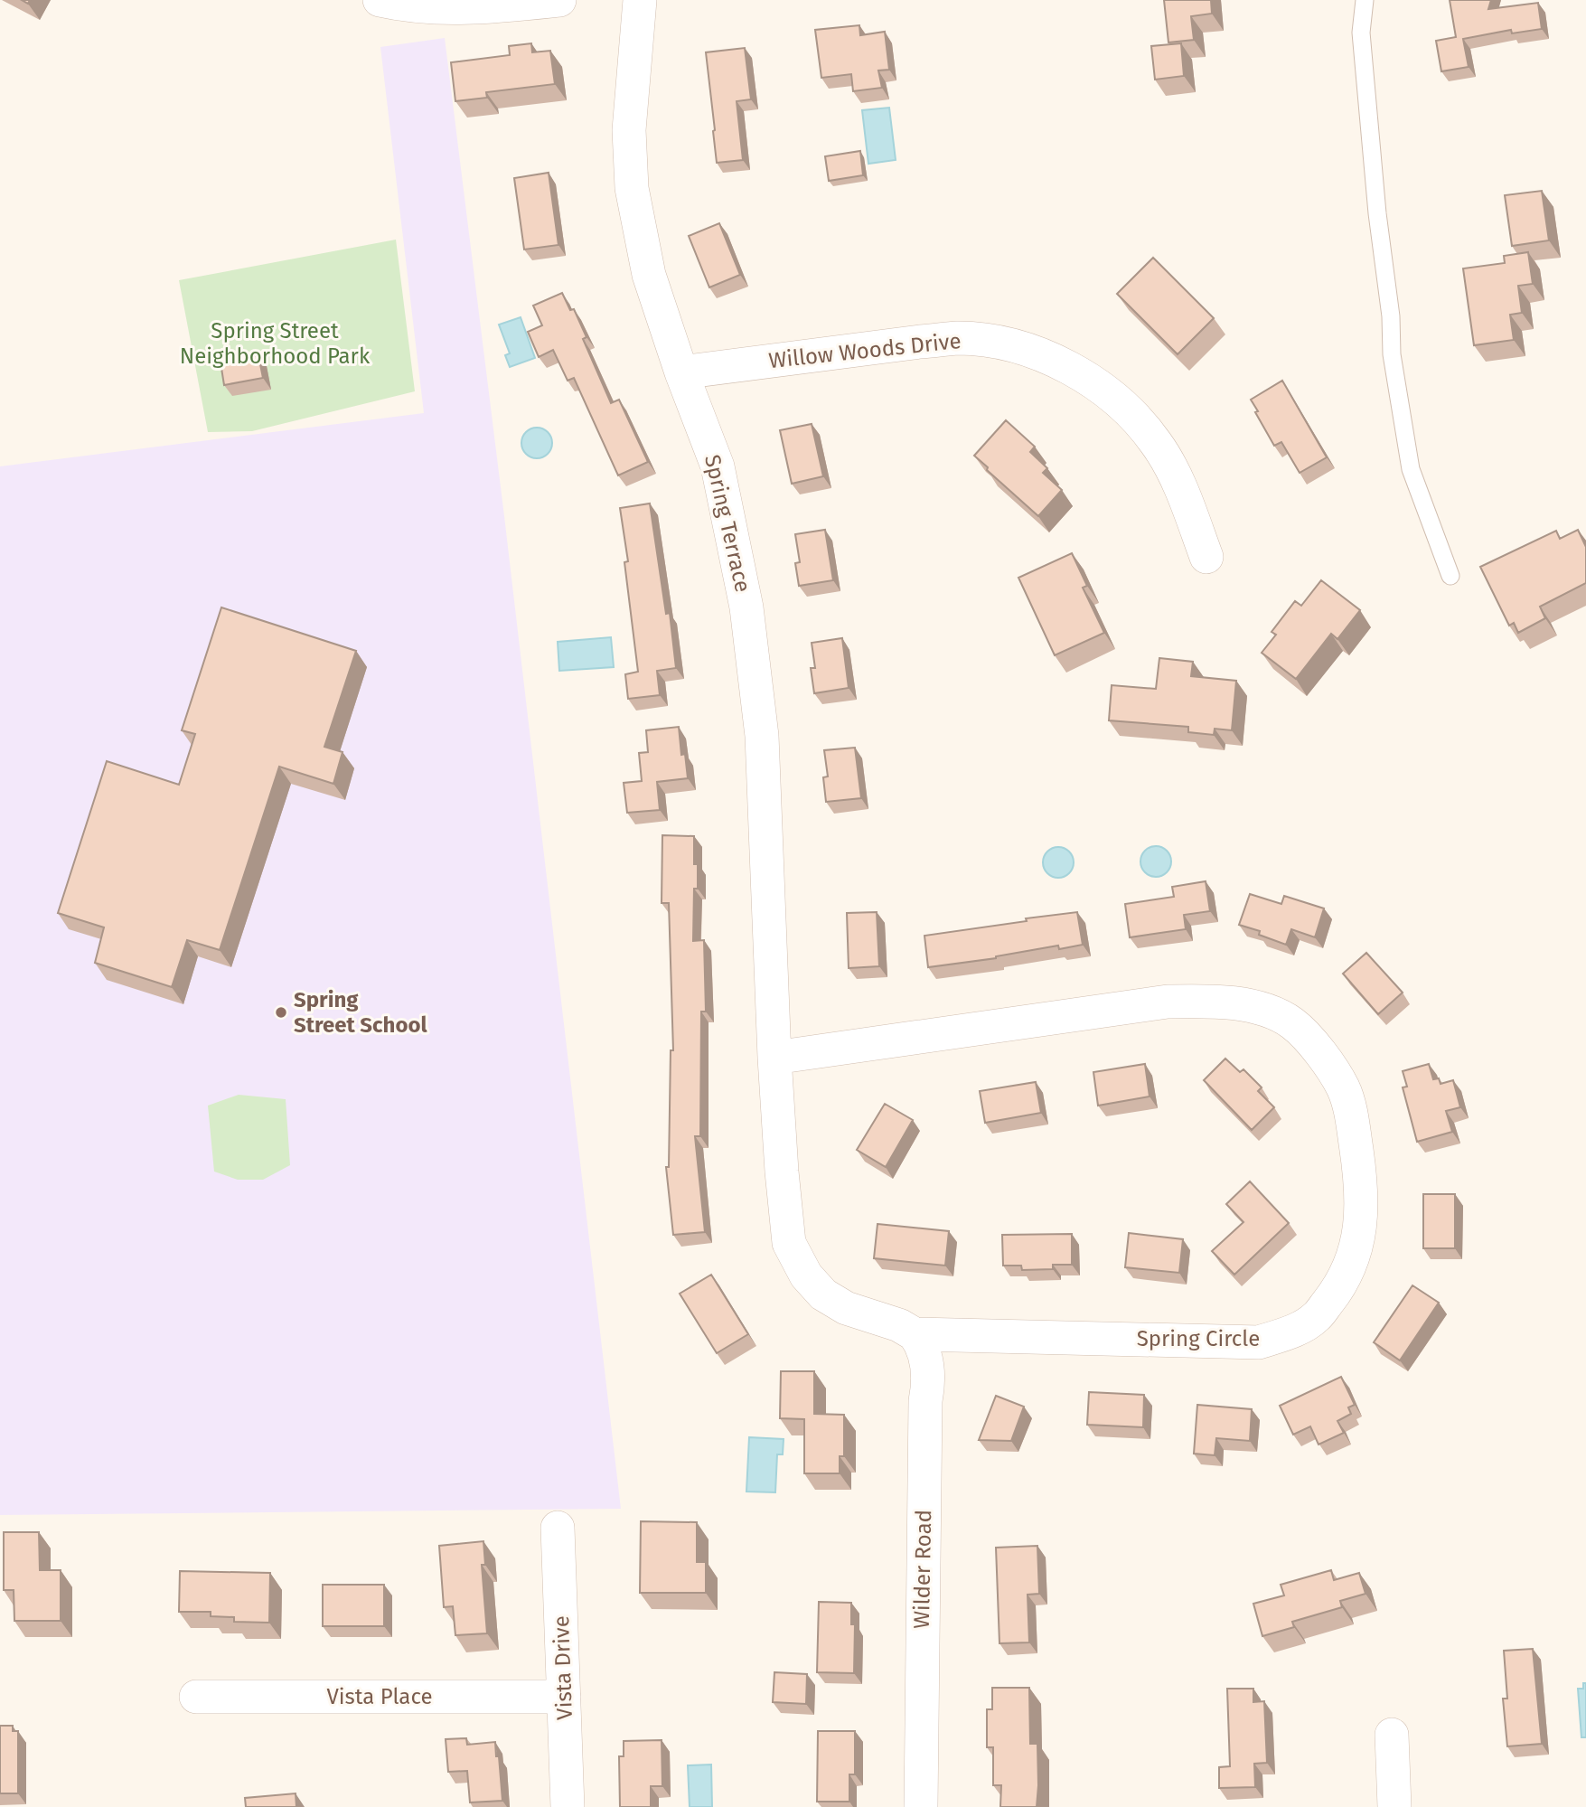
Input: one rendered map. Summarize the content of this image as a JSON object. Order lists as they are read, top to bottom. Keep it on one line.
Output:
{"streets":{"street":["Willow Woods Drive","Spring Terrace","Spring Circle","Wilder Road","Vista Drive","Vista Place"]},"crossings":[["Willow Woods Drive","Spring Terrace"],["Spring Terrace","Spring Circle"],["Spring Circle","Wilder Road"],["Vista Drive","Vista Place"]],"parks":["Spring Street Neighborhood Park"],"places":["Spring Street School"]}
